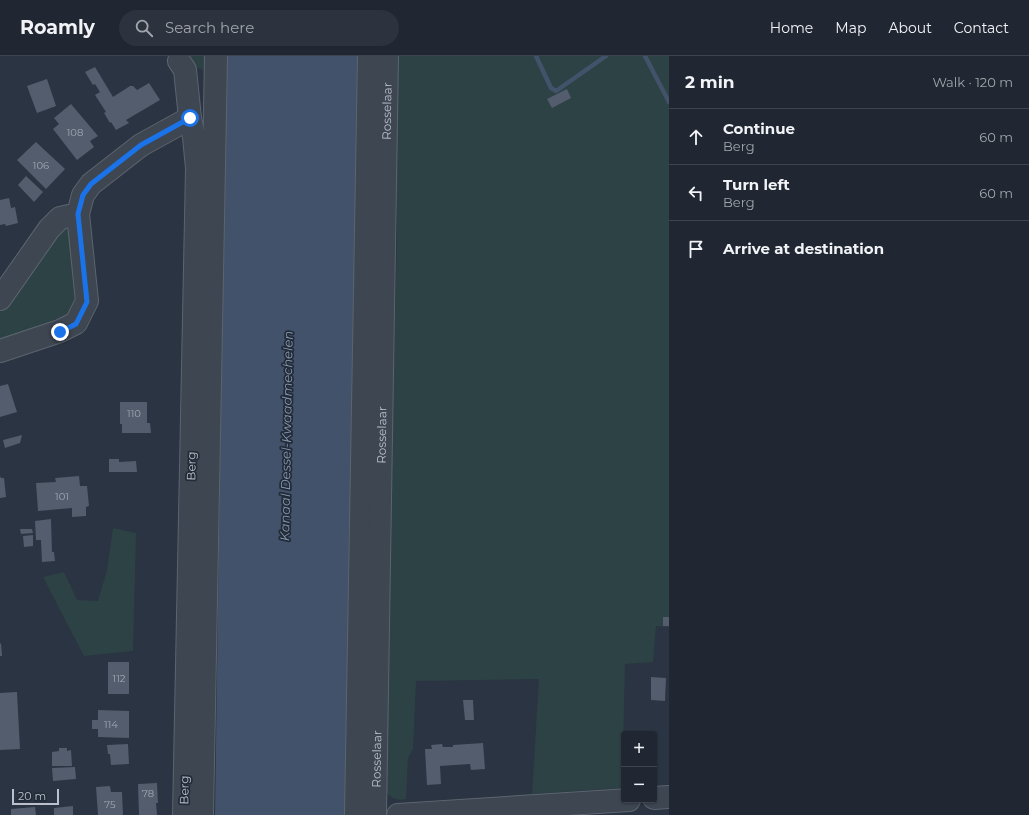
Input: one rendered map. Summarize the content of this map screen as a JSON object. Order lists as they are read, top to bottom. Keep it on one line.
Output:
{"streets":{"street":["Rosselaar","Berg"]},"water":["Kanaal Dessel-Kwaadmechelen"],"house_numbers":["108","106","110","101","112","114","78","75"],"scale_bar":"20 m","page":{"header":"Roamly","search":"Search here","nav":["Home","Map","About","Contact"],"heading":["2 min","Walk · 120 m"],"list":[["Continue","Berg","60 m"],["Turn left","Berg","60 m"],"Arrive at destination"],"map_buttons":["+","−"],"scale":"20 m"}}
